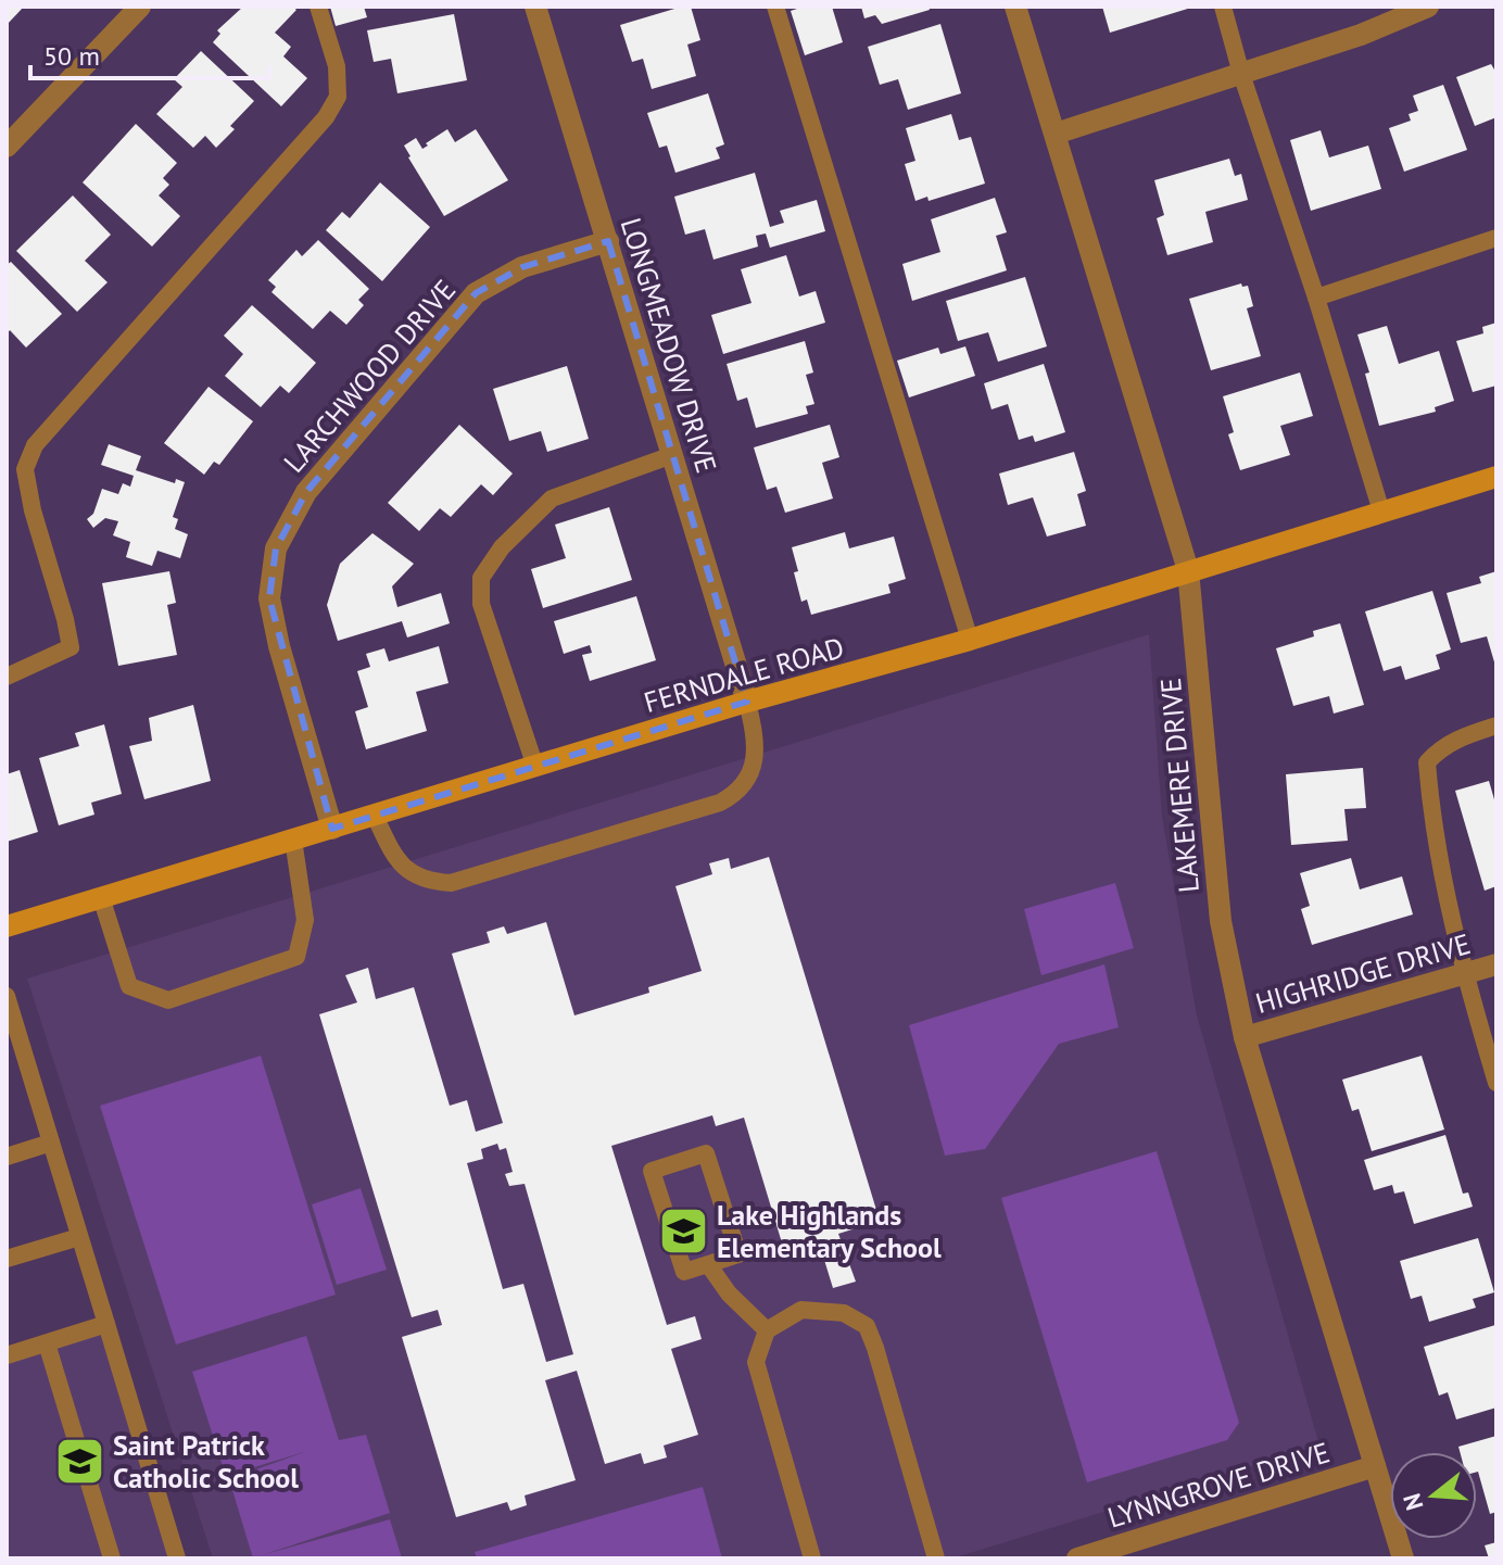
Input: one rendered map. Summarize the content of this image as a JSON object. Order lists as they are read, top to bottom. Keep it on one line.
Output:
{"streets":{"street":["LONGMEADOW DRIVE","LARCHWOOD DRIVE","FERNDALE ROAD","LAKEMERE DRIVE","HIGHRIDGE DRIVE","LYNNGROVE DRIVE"]},"crossings":[["LONGMEADOW DRIVE","LARCHWOOD DRIVE"],["LONGMEADOW DRIVE","FERNDALE ROAD"],["LARCHWOOD DRIVE","FERNDALE ROAD"],["FERNDALE ROAD","LAKEMERE DRIVE"],["LAKEMERE DRIVE","HIGHRIDGE DRIVE"],["LAKEMERE DRIVE","LYNNGROVE DRIVE"]],"places":{"school or university":["Lake Highlands Elementary School","Saint Patrick Catholic School"]},"scale_bar":"50 m","north":"left"}
